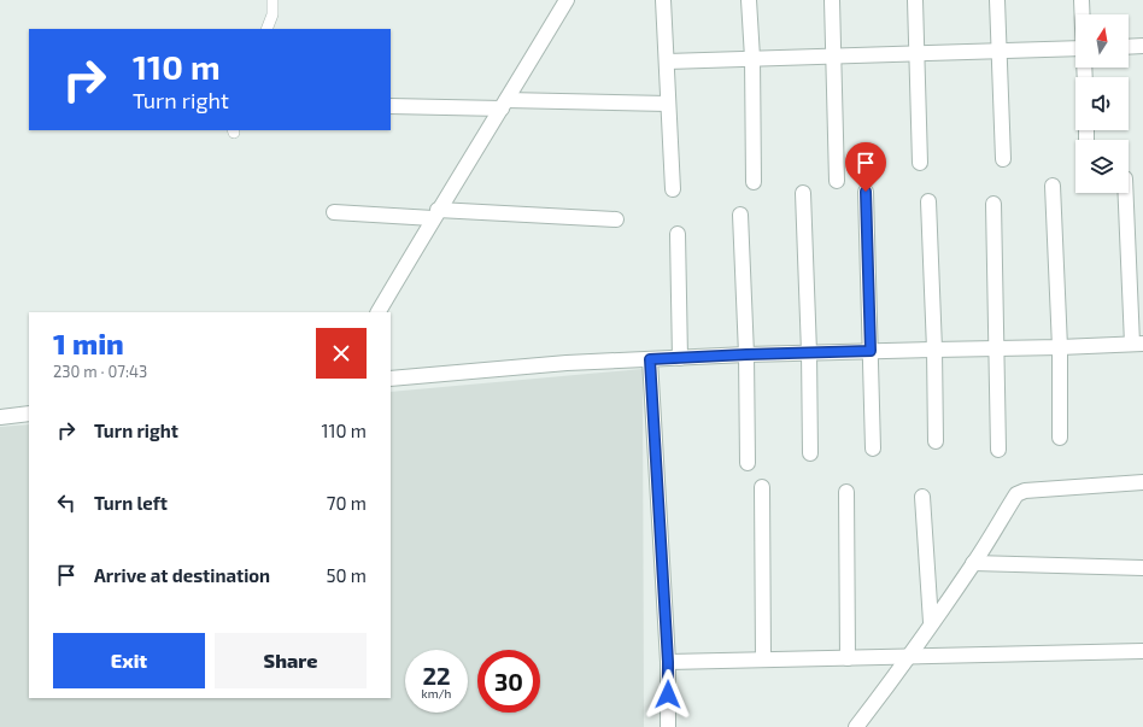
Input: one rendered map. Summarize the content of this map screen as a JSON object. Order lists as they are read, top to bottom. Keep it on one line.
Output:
{"north":"top","page":{"turn":["110 m","Turn right"],"heading":["1 min","230 m · 07:43"],"list":[{"name":"Turn right","value":"110 m"},{"name":"Turn left","value":"70 m"},{"name":"Arrive at destination","value":"50 m"}],"buttons":["Exit","Share"],"speed":"22 km/h","limit":"30"}}
